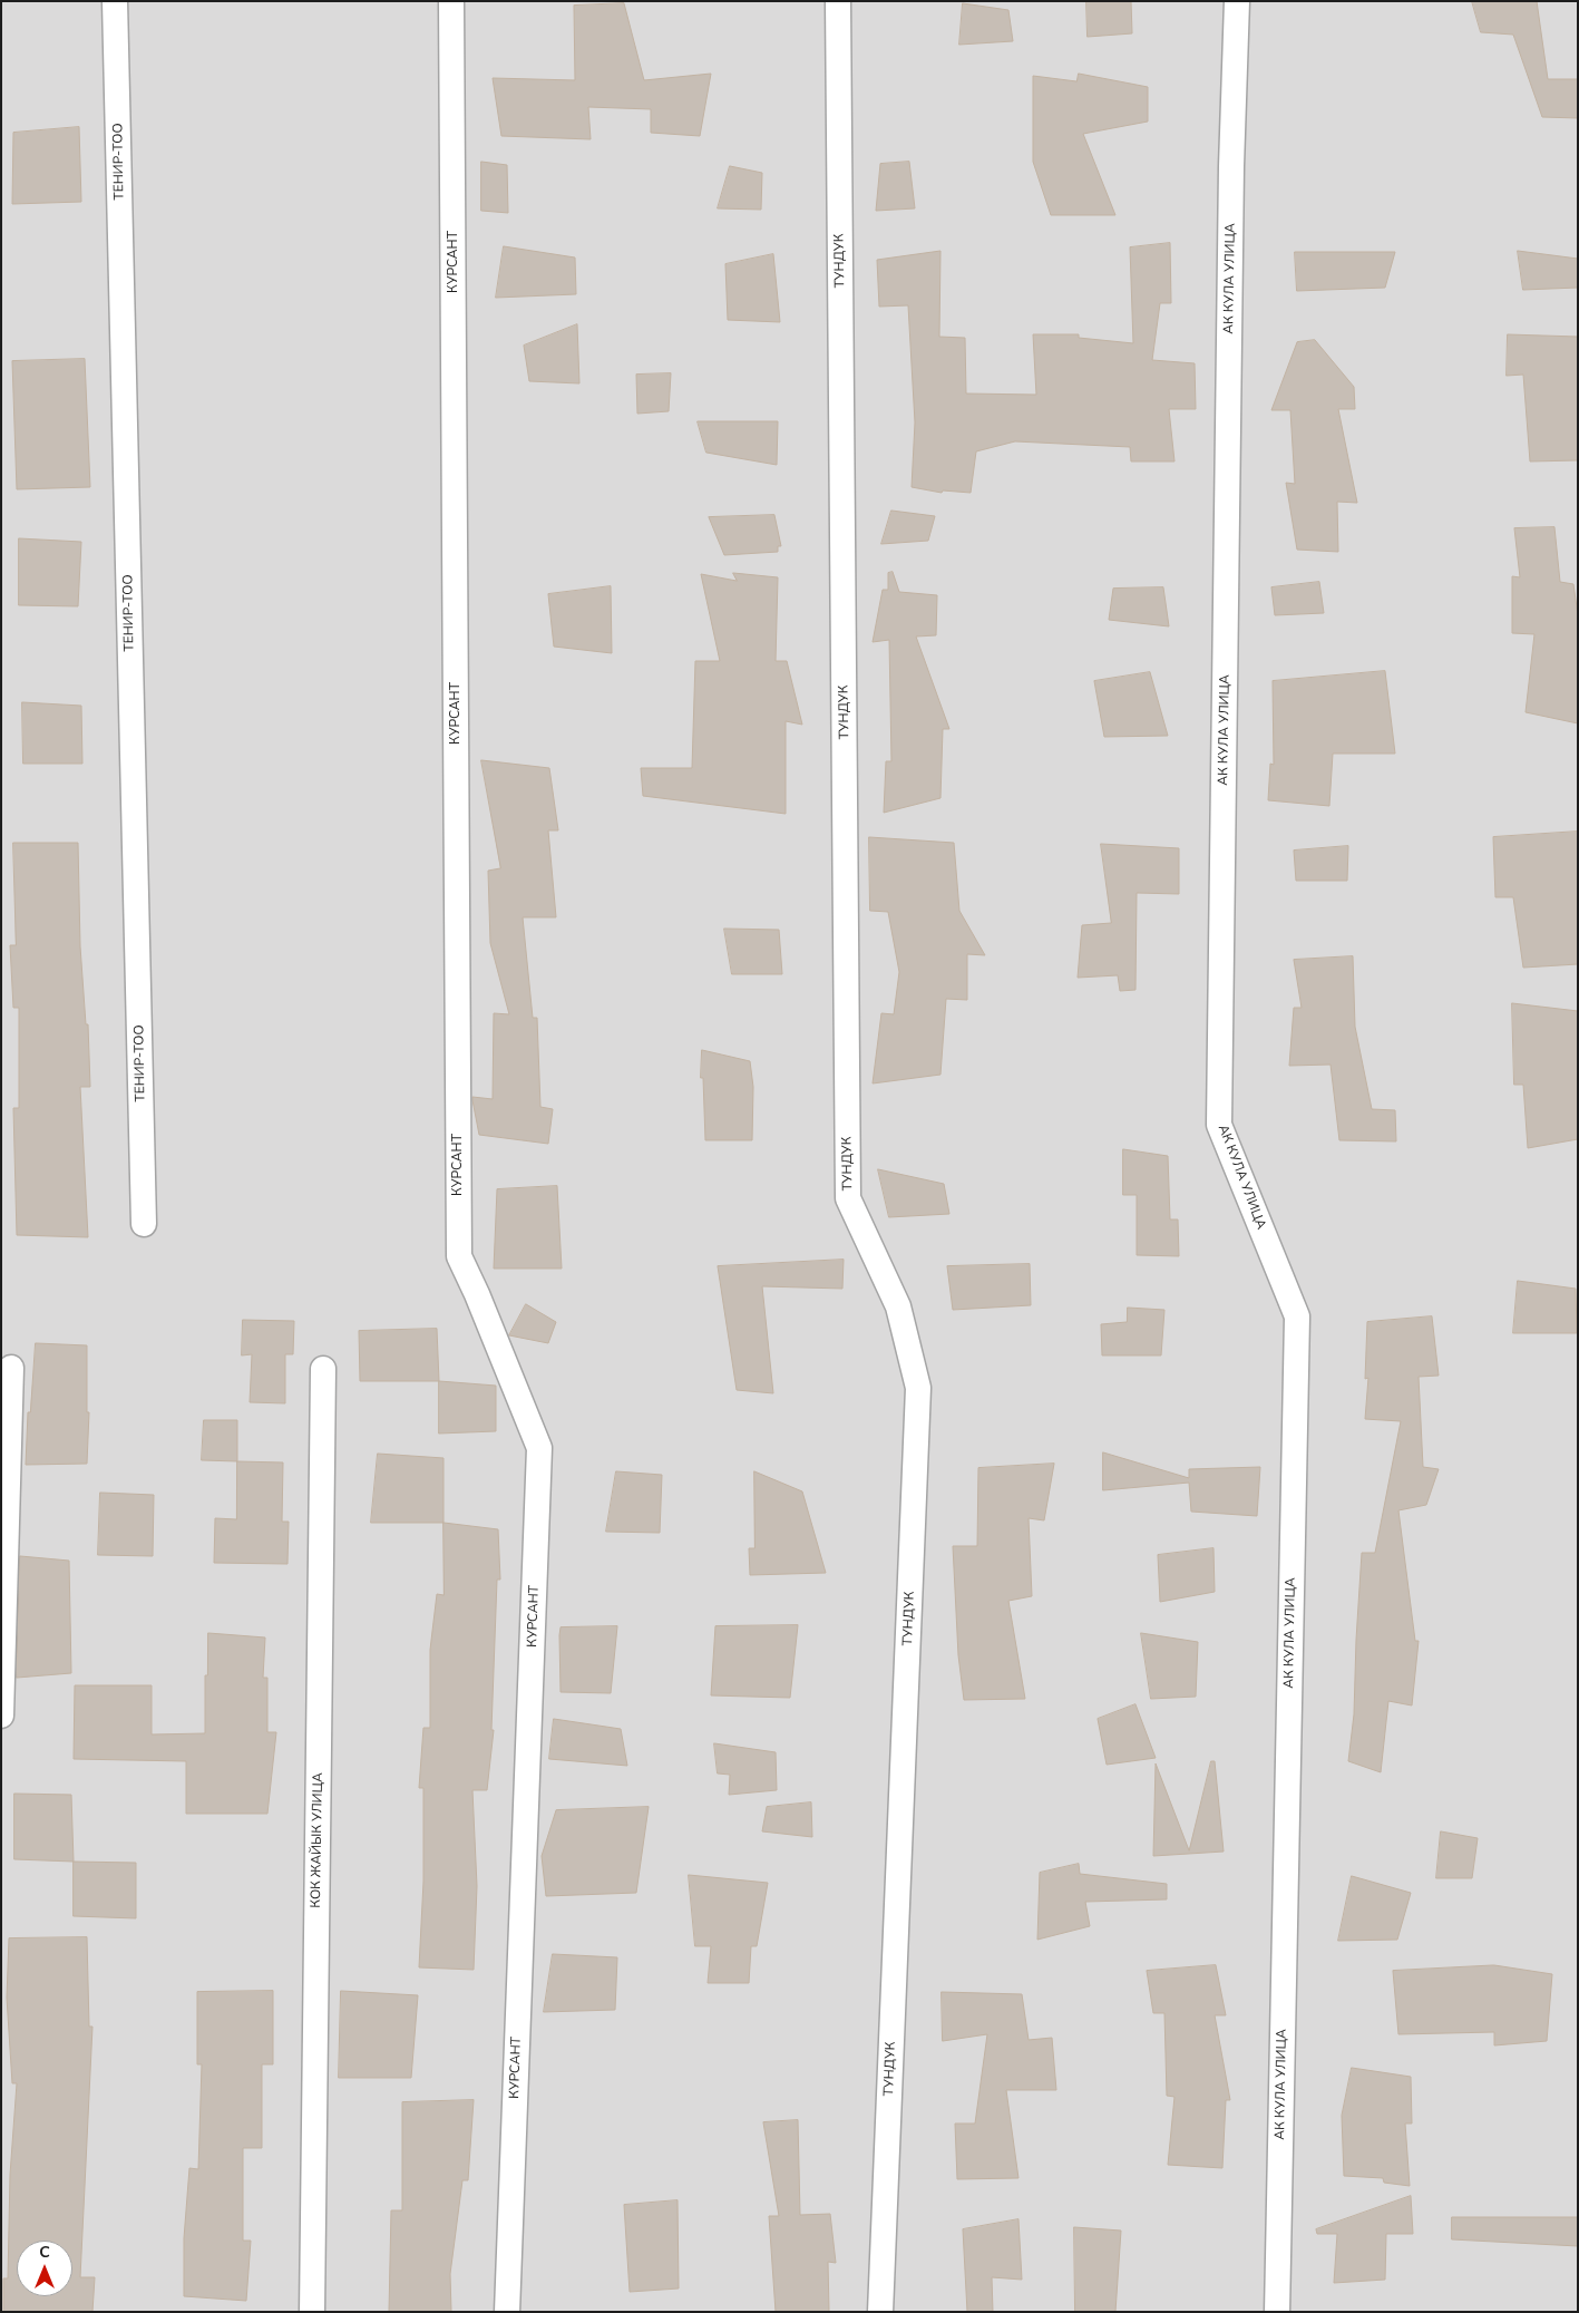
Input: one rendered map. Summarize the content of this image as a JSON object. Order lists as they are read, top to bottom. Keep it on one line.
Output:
{"streets":{"street":["ТЕНИР-ТОО","ТУНДУК","КУРСАНТ","АК КУЛА УЛИЦА","КОК ЖАЙЫК УЛИЦА"]},"north":"top"}
